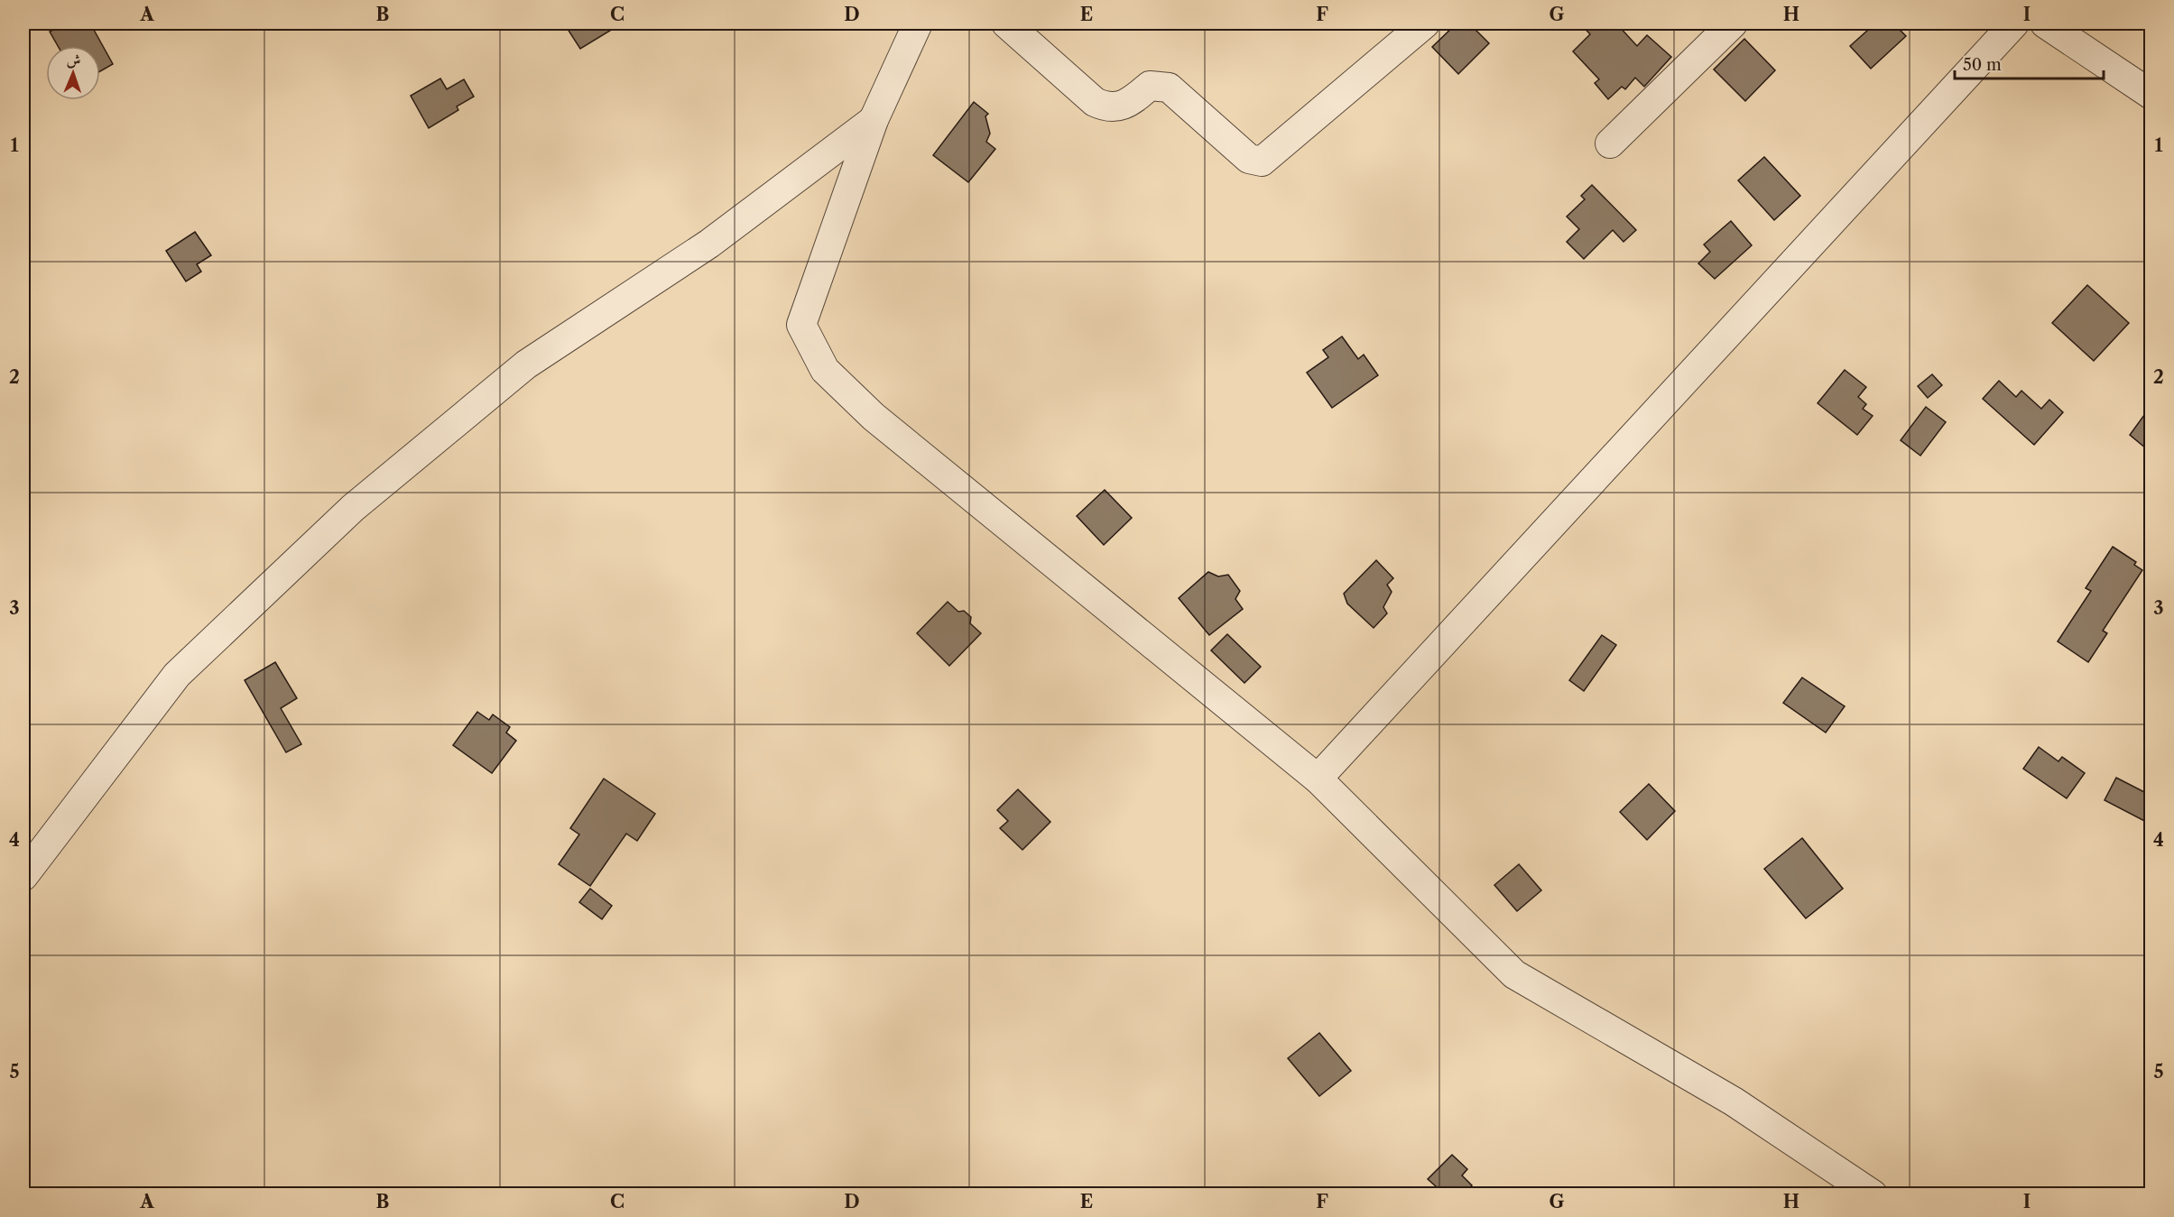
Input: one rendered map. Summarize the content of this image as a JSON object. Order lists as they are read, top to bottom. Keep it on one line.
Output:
{"scale_bar":"50 m","north":"top","grid":{"columns":["A","B","C","D","E","F","G","H","I"],"rows":["1","2","3","4","5"]}}
